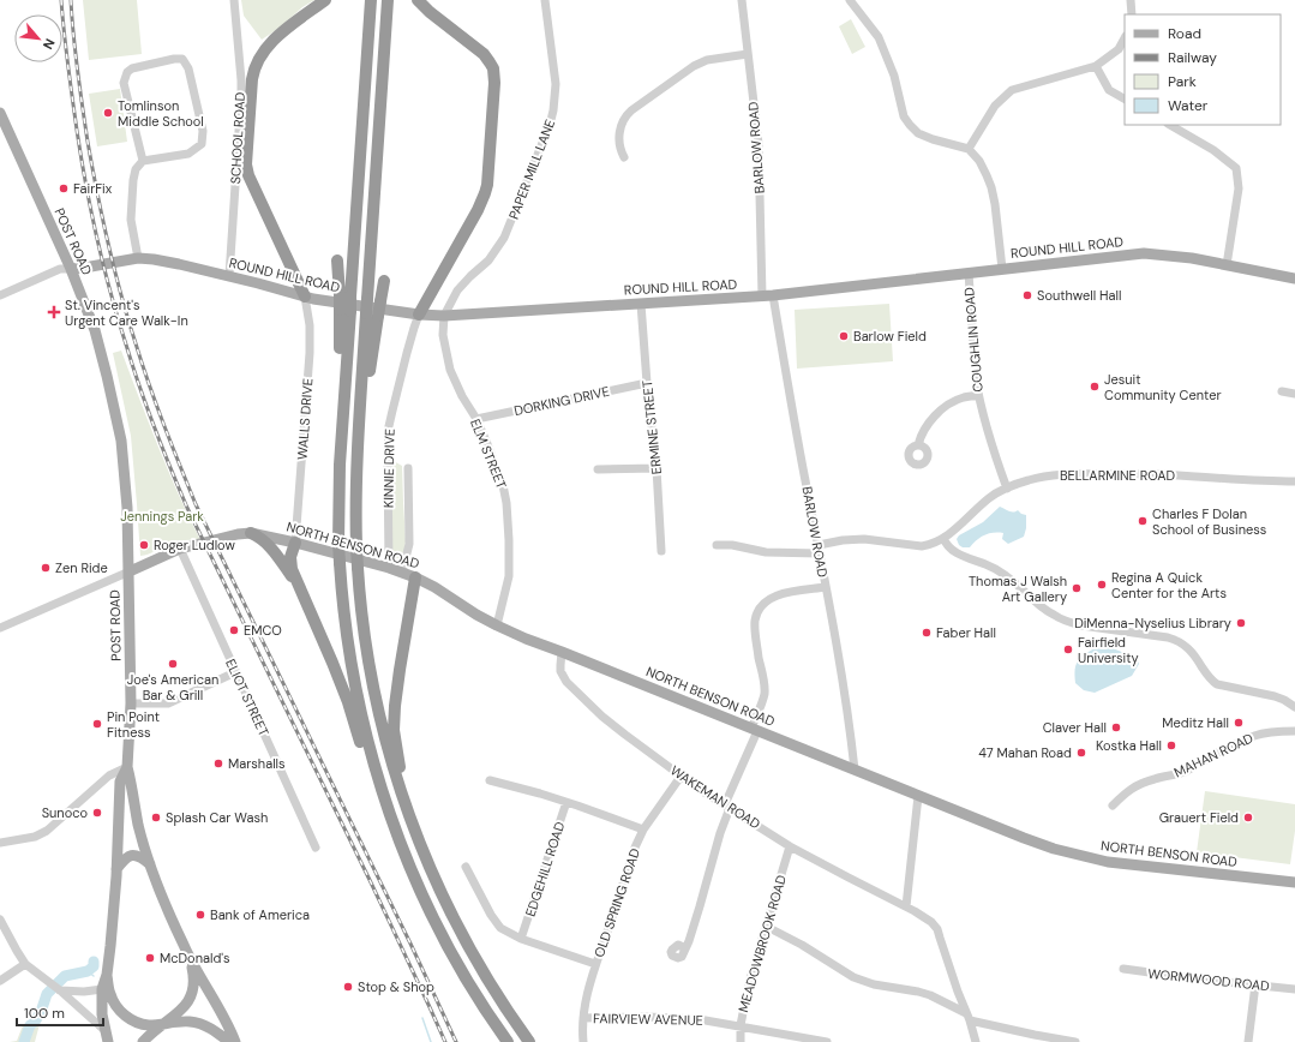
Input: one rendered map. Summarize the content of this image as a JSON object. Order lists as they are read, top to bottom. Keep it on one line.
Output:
{"streets":{"main road":["POST ROAD","ROUND HILL ROAD","NORTH BENSON ROAD"],"street":["SCHOOL ROAD","BARLOW ROAD","PAPER MILL LANE","COUGHLIN ROAD","DORKING DRIVE","WALLS DRIVE","ERMINE STREET","ELM STREET","KINNIE DRIVE","BELLARMINE ROAD","ELIOT STREET","MAHAN ROAD","WAKEMAN ROAD","EDGEHILL ROAD","OLD SPRING ROAD","MEADOWBROOK ROAD","WORMWOOD ROAD","FAIRVIEW AVENUE"]},"crossings":[["SCHOOL ROAD","ROUND HILL ROAD"],["BARLOW ROAD","ROUND HILL ROAD"],["BARLOW ROAD","BELLARMINE ROAD"],["BARLOW ROAD","NORTH BENSON ROAD"],["PAPER MILL LANE","ROUND HILL ROAD"],["PAPER MILL LANE","ELM STREET"],["POST ROAD","ROUND HILL ROAD"],["POST ROAD","NORTH BENSON ROAD"],["ROUND HILL ROAD","COUGHLIN ROAD"],["ROUND HILL ROAD","WALLS DRIVE"],["ROUND HILL ROAD","ERMINE STREET"],["ROUND HILL ROAD","ELM STREET"],["ROUND HILL ROAD","KINNIE DRIVE"],["COUGHLIN ROAD","BELLARMINE ROAD"],["DORKING DRIVE","ERMINE STREET"],["DORKING DRIVE","ELM STREET"],["WALLS DRIVE","NORTH BENSON ROAD"],["ELM STREET","NORTH BENSON ROAD"],["KINNIE DRIVE","NORTH BENSON ROAD"],["NORTH BENSON ROAD","ELIOT STREET"],["NORTH BENSON ROAD","WAKEMAN ROAD"],["WAKEMAN ROAD","OLD SPRING ROAD"],["WAKEMAN ROAD","MEADOWBROOK ROAD"],["OLD SPRING ROAD","FAIRVIEW AVENUE"],["MEADOWBROOK ROAD","FAIRVIEW AVENUE"]],"parks":["Jennings Park"],"places":{"other":["Tomlinson Middle School","FairFix","Southwell Hall","Barlow Field","Jesuit Community Center","Charles F Dolan School of Business","Roger Ludlow","Zen Ride","Regina A Quick Center for the Arts","Thomas J Walsh Art Gallery","DiMenna-Nyselius Library","EMCO","Faber Hall","Fairfield University","Joe's American Bar & Grill","Meditz Hall","Pin Point Fitness","Claver Hall","Kostka Hall","47 Mahan Road","Marshalls","Sunoco","Splash Car Wash","Grauert Field","Bank of America","McDonald's","Stop & Shop"],"health":["St. Vincent's Urgent Care Walk-In"]},"legend":["Road","Railway","Park","Water"],"scale_bar":"100 m","north":"bottom right"}
